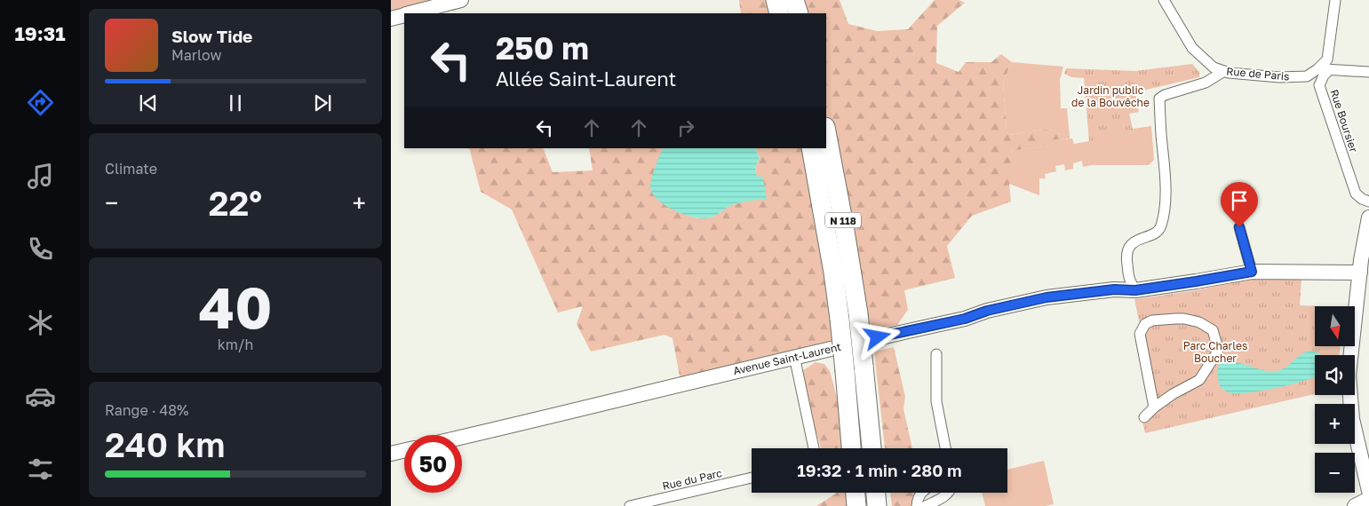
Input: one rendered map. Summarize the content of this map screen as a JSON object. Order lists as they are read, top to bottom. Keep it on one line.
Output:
{"streets":{"highway":["N 118"],"main road":["Avenue Saint-Laurent"],"street":["Rue de Paris","Rue Boursier","Rue du Parc"]},"crossings":[["Rue de Paris","Rue Boursier"]],"parks":["Jardin public de la Bouvêche","Parc Charles Boucher"],"north":"bottom","page":{"tabs":"19:31","turn":["250 m","Allée Saint-Laurent"],"song":["Slow Tide","Marlow"],"tile":["Climate",["40","km/h"],["Range · 48%","240 km"]],"heat":["−","22°","+"],"map_buttons":["+","−"],"limit":"50","trip":"19:32 · 1 min · 280 m"}}
